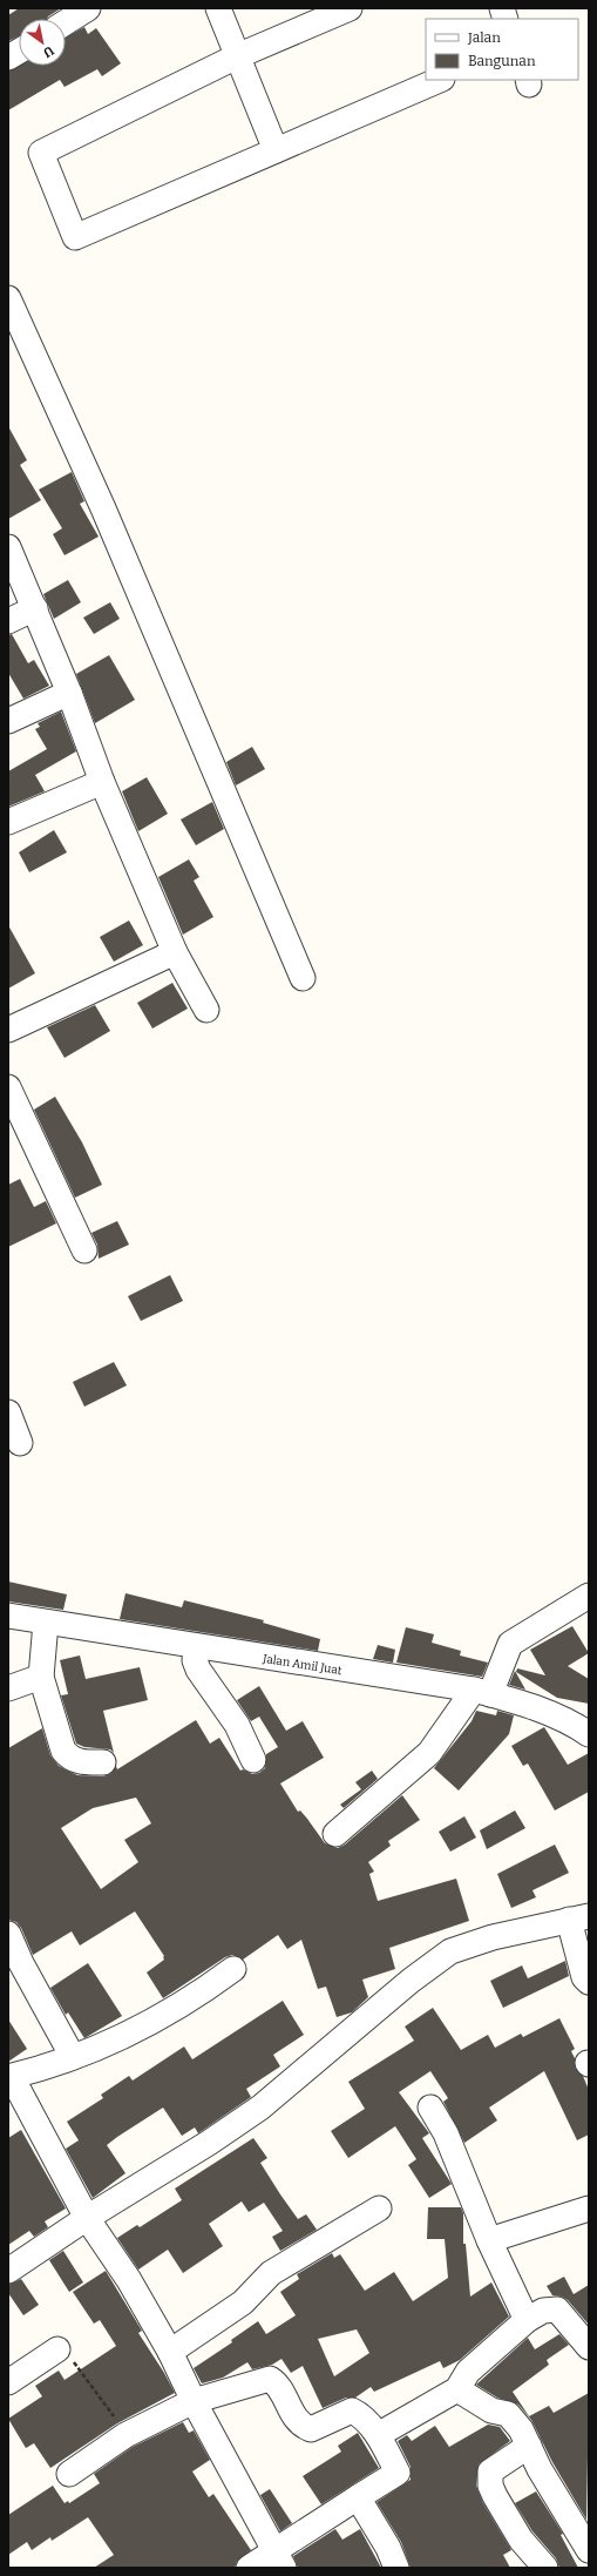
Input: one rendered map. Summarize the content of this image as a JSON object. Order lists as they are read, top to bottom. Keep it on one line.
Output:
{"streets":{"street":["Jalan Amil Juat"]},"legend":["Jalan","Bangunan"],"north":"bottom right"}
